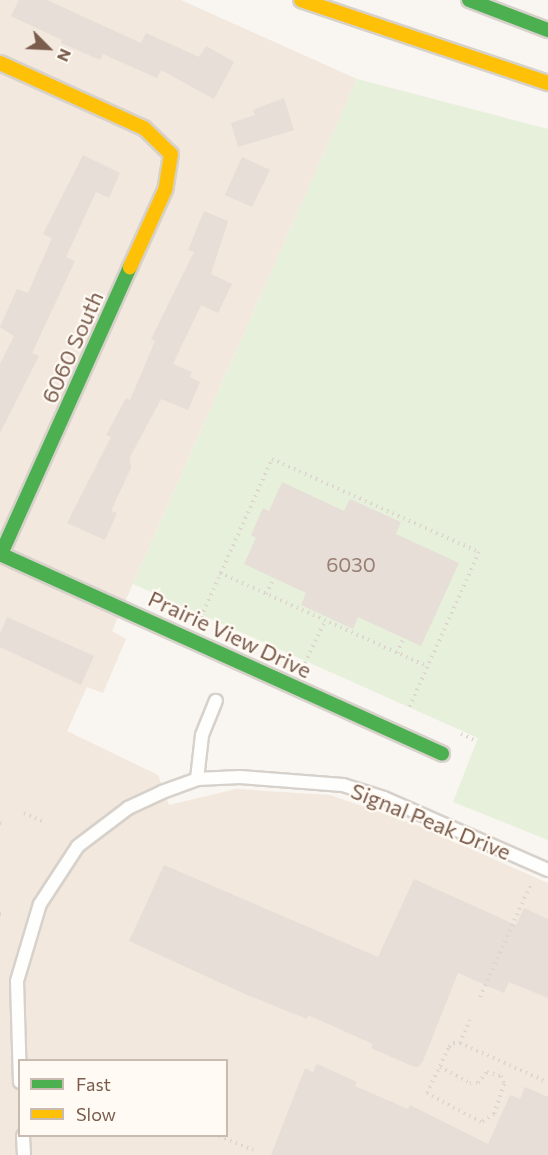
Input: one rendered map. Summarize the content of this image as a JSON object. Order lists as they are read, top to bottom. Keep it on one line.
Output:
{"streets":{"main road":["6060 South","Prairie View Drive"],"lane":["Signal Peak Drive"]},"crossings":[["6060 South","Prairie View Drive"]],"house_numbers":["6030"],"legend":["Fast","Slow"],"north":"bottom right"}
